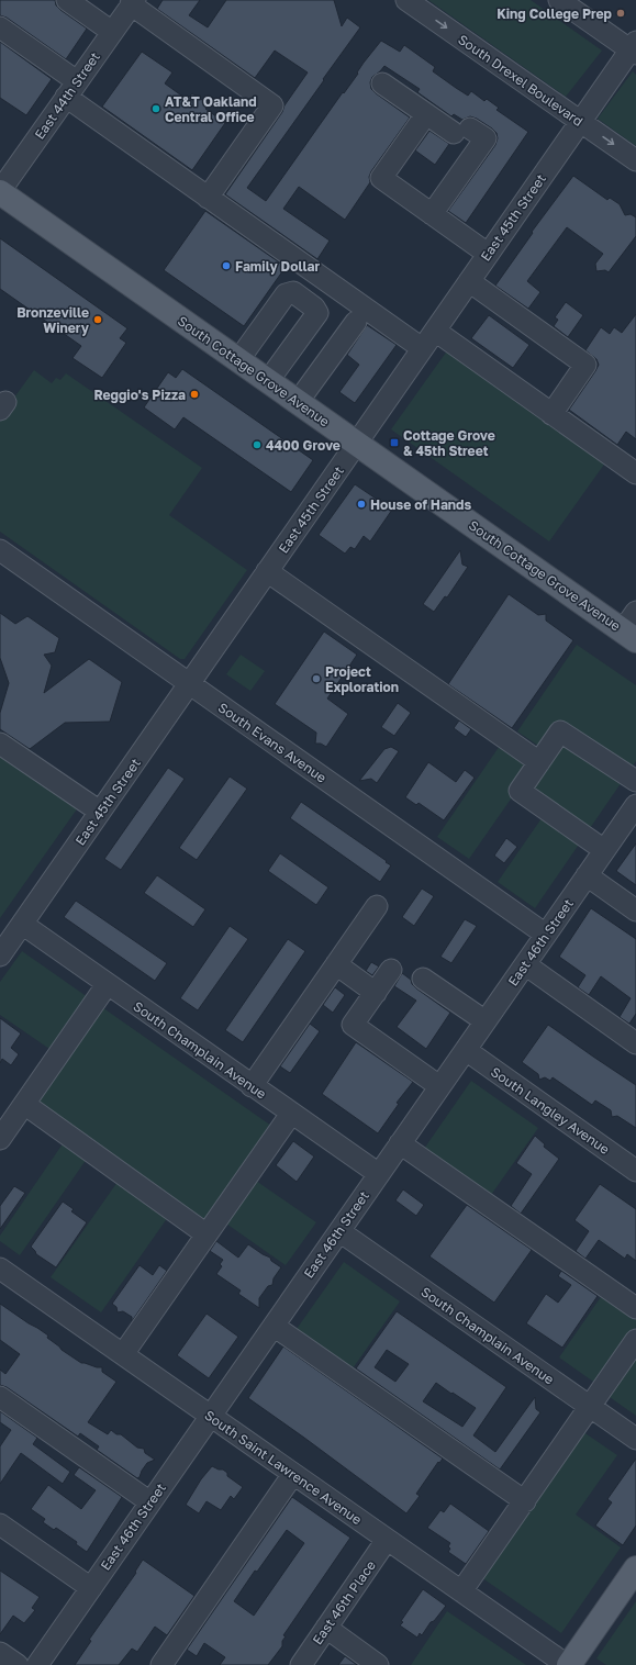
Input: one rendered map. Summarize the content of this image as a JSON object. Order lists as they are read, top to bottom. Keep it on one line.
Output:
{"streets":{"main road":["South Cottage Grove Avenue"],"street":["South Drexel Boulevard","East 44th Street","East 45th Street","South Evans Avenue","East 46th Street","South Champlain Avenue","South Langley Avenue","South Saint Lawrence Avenue","East 46th Place"]},"crossings":[["South Drexel Boulevard","East 45th Street"],["East 44th Street","South Cottage Grove Avenue"],["East 45th Street","South Cottage Grove Avenue"],["East 45th Street","South Evans Avenue"],["East 45th Street","South Champlain Avenue"],["South Evans Avenue","East 46th Street"],["East 46th Street","South Champlain Avenue"],["East 46th Street","South Langley Avenue"],["East 46th Street","South Saint Lawrence Avenue"],["South Saint Lawrence Avenue","East 46th Place"]],"places":{"other":["King College Prep","AT&T Oakland Central Office","Family Dollar","Bronzeville Winery","Reggio's Pizza","4400 Grove","House of Hands","Project Exploration"],"transit":["Cottage Grove & 45th Street"]}}
